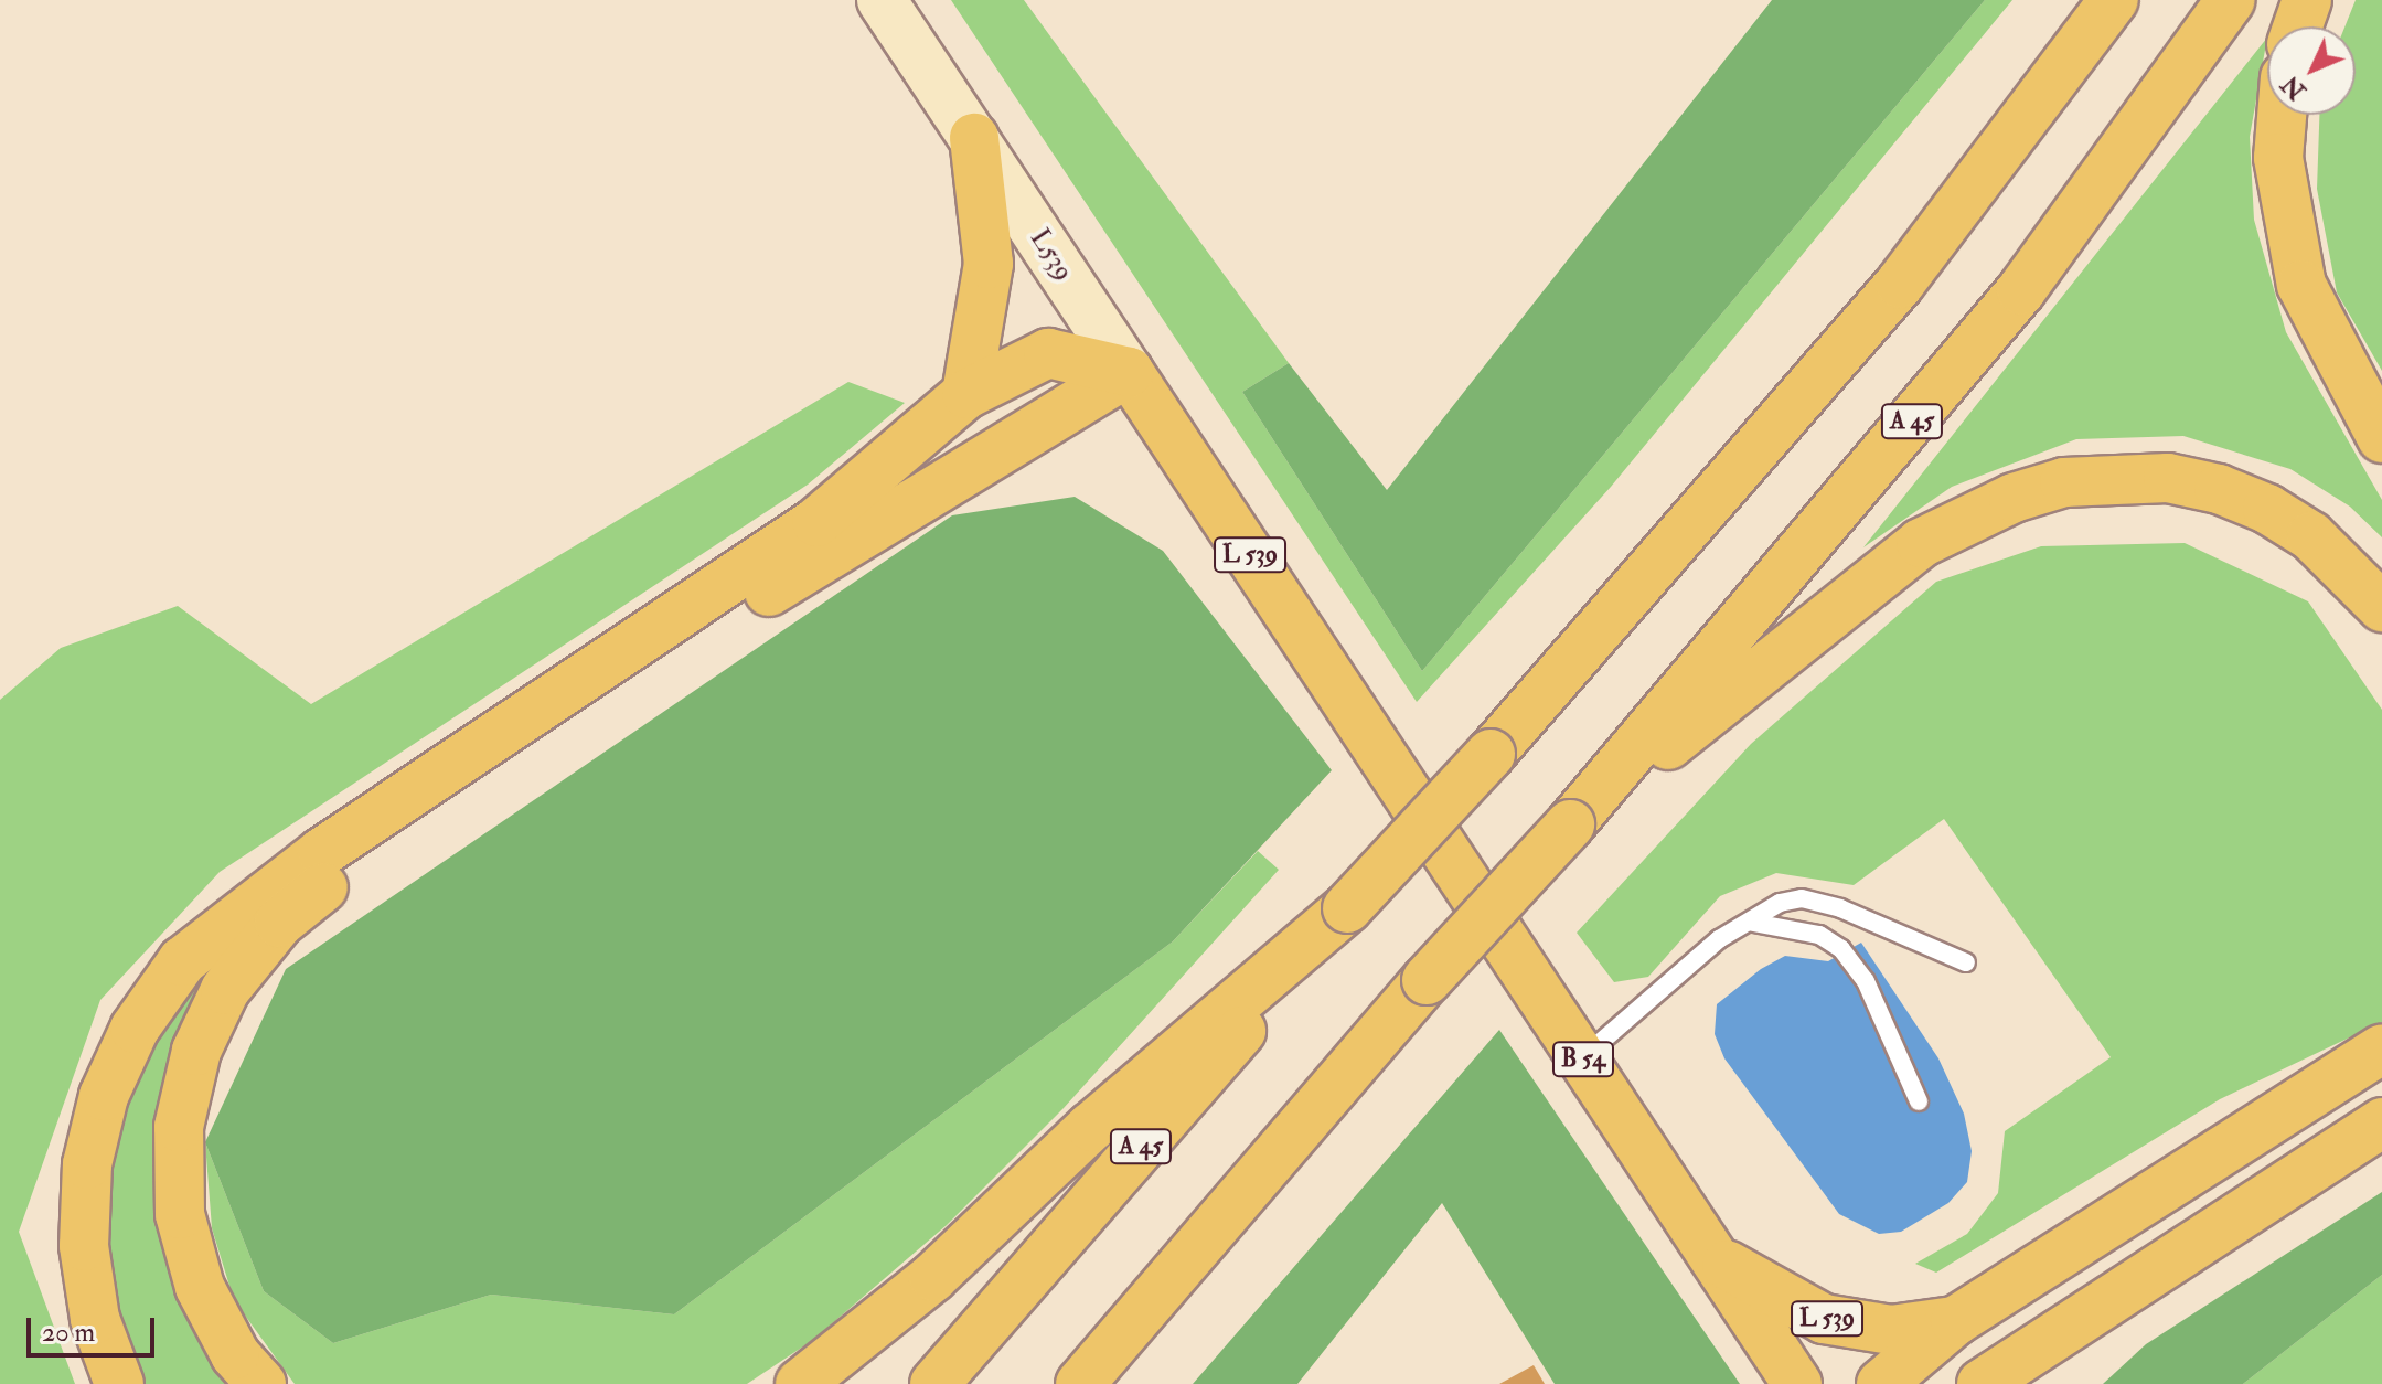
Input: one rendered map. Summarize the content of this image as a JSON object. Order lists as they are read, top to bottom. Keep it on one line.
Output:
{"streets":{"main road":["L539","A 45","L 539","B 54"]},"crossings":[["L539","L 539"],["L 539","B 54"]],"scale_bar":"20 m","north":"bottom left"}
